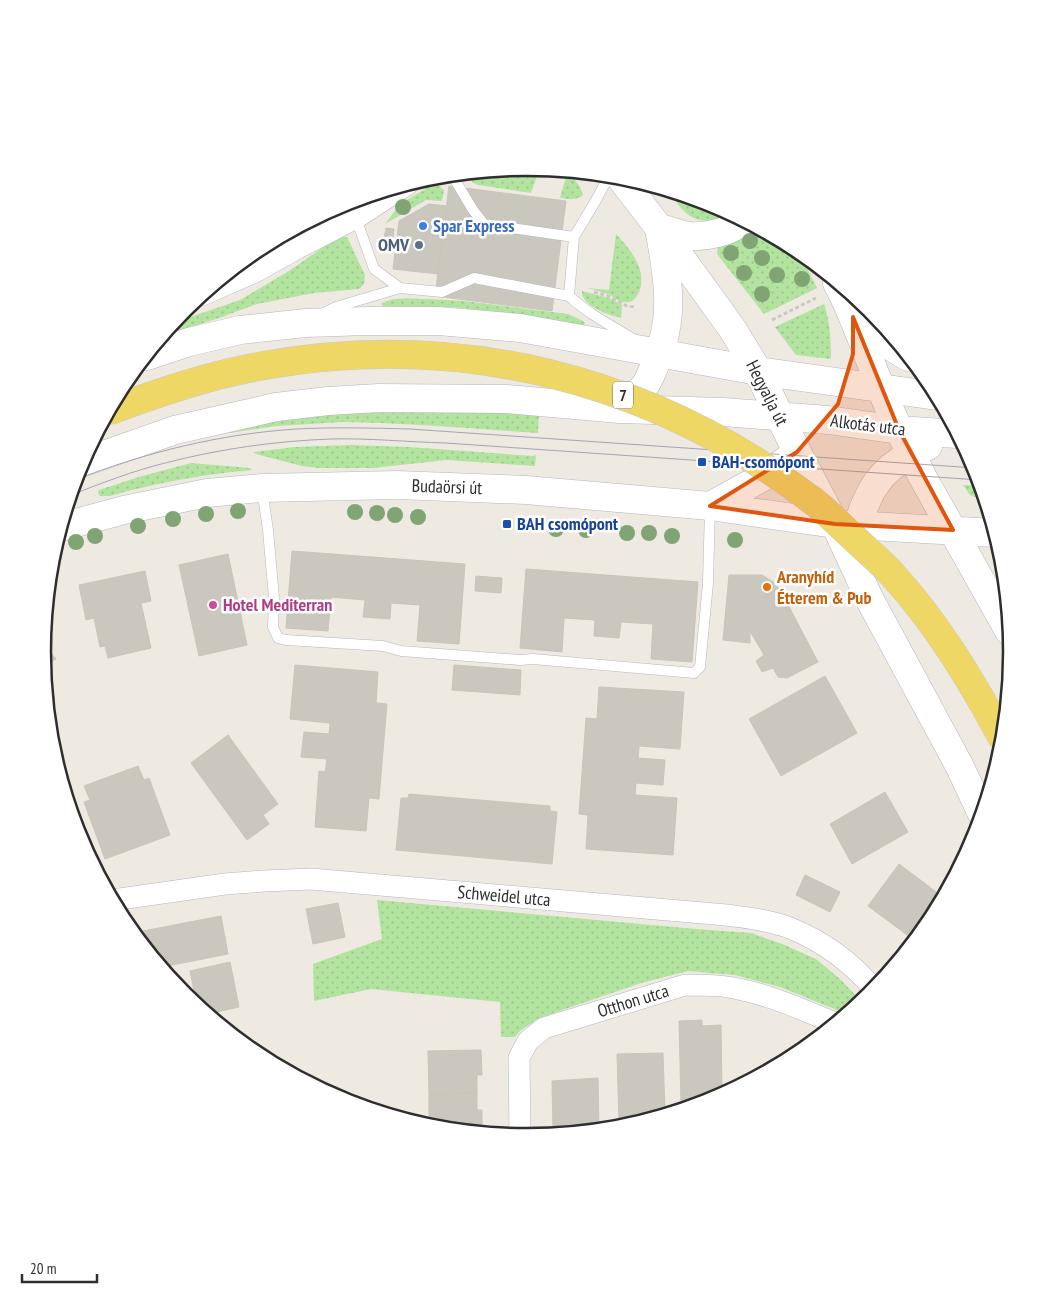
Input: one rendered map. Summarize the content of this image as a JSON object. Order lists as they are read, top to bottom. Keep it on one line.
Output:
{"streets":{"main road":["Hegyalja út","7","Alkotás utca","Budaörsi út"],"street":["Schweidel utca","Otthon utca"]},"crossings":[["Hegyalja út","Alkotás utca"],["Hegyalja út","Budaörsi út"]],"places":{"other":["Spar Express","OMV","Aranyhíd Étterem & Pub","Hotel Mediterran"],"transit":["BAH-csomópont","BAH csomópont"]},"scale_bar":"20 m"}
